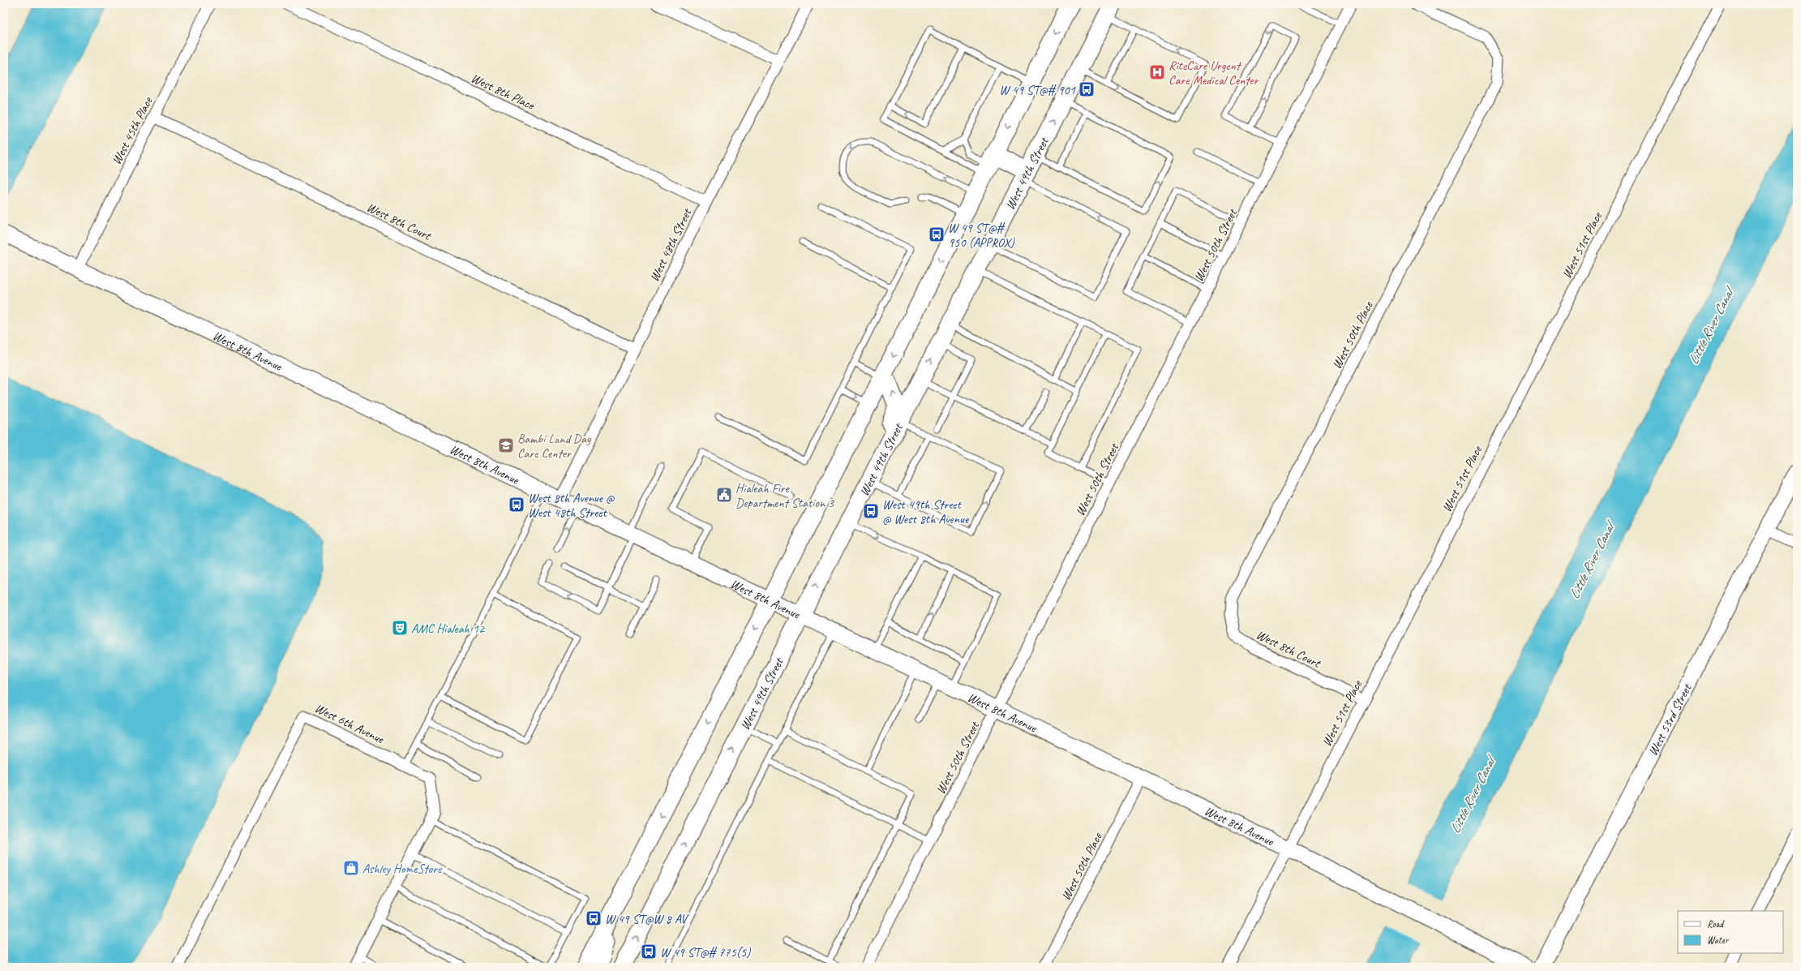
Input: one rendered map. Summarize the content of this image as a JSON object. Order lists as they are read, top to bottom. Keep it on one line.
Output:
{"streets":{"main road":["West 49th Street"],"street":["West 8th Place","West 45th Place","West 8th Court","West 48th Street","West 50th Street","West 51st Place","West 50th Place","West 8th Avenue","West 53rd Street","West 6th Avenue"]},"crossings":[["West 8th Place","West 48th Street"],["West 45th Place","West 8th Court"],["West 45th Place","West 8th Avenue"],["West 49th Street","West 8th Avenue"],["West 8th Court","West 48th Street"],["West 8th Court","West 51st Place"],["West 8th Court","West 50th Place"],["West 48th Street","West 8th Avenue"],["West 50th Street","West 8th Avenue"],["West 51st Place","West 8th Avenue"],["West 50th Place","West 8th Avenue"]],"water":["Little River Canal"],"places":{"hospital":["RiteCare Urgent Care Medical Center"],"bus stop":["W 49 ST@# 901","W 49 ST@# 950 (APPROX)","West 8th Avenue @ West 48th Street","West 49th Street @ West 8th Avenue","W 49 ST@W 8 AV","W 49 ST@# 775(5)"],"school or university":["Bambi Land Day Care Center"],"public building":["Hialeah Fire Department Station 3"],"theatre":["AMC Hialeah 12"],"shop":["Ashley HomeStore"]},"legend":["Road","Water"]}
